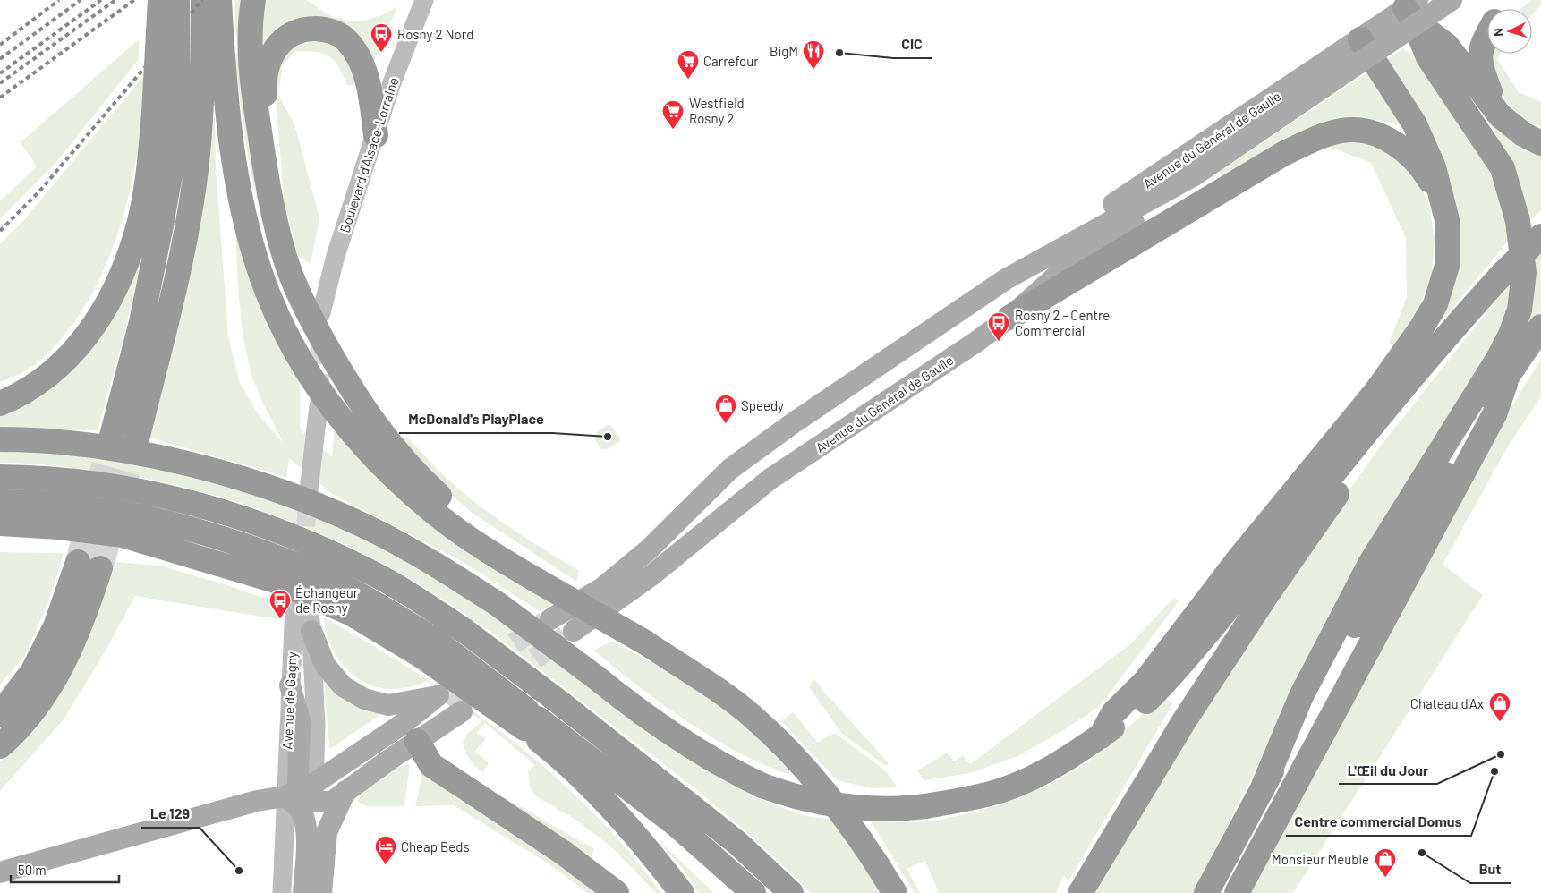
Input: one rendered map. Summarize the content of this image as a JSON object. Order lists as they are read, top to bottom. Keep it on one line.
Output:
{"streets":{"main road":["Avenue du Général de Gaulle","Boulevard d'Alsace-Lorraine","Avenue de Gagny"]},"places":{"other":["CIC","McDonald's PlayPlace","L'Œil du Jour","Centre commercial Domus","But","Le 129"],"bus stop":["Rosny 2 Nord","Rosny 2 - Centre Commercial","Échangeur de Rosny"],"restaurant":["BigM"],"supermarket":["Carrefour","Westfield Rosny 2"],"shop":["Speedy","Chateau d'Ax","Monsieur Meuble"],"hotel":["Cheap Beds"]},"scale_bar":"50 m","north":"left"}
